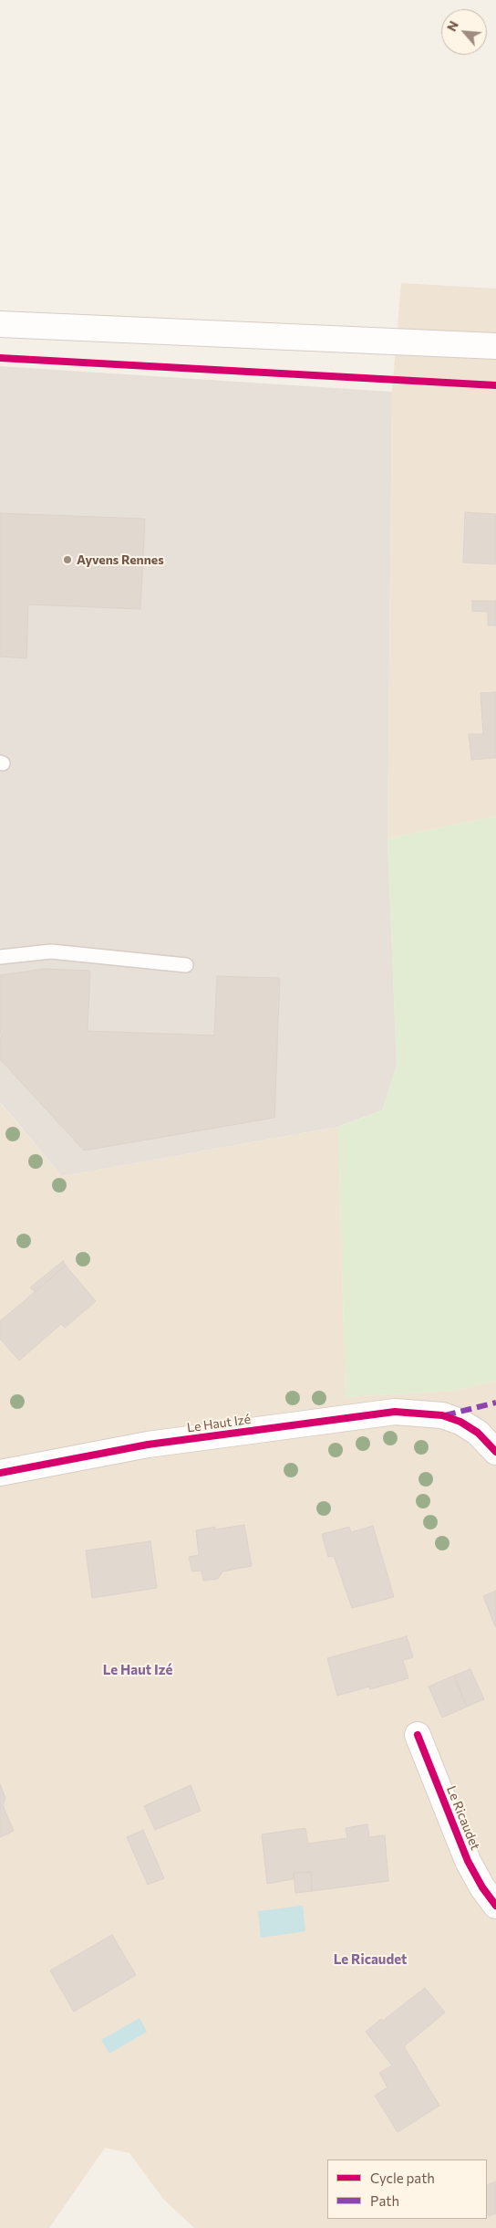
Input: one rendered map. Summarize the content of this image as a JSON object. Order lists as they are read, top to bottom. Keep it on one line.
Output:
{"streets":{"street":["Le Haut Izé","Le Ricaudet"]},"districts":["Le Haut Izé","Le Ricaudet"],"places":["Ayvens Rennes"],"legend":["Cycle path","Path"],"north":"top left"}
